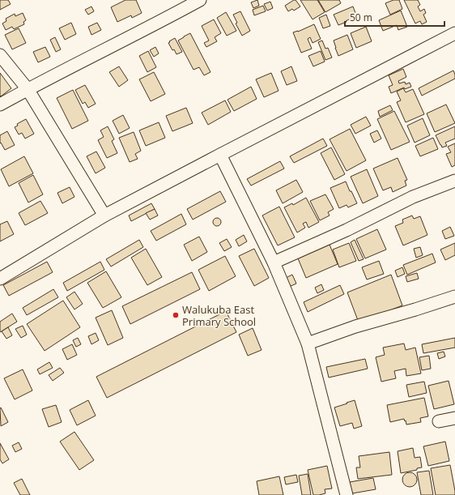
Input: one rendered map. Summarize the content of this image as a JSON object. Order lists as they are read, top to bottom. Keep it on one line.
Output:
{"places":["Walukuba East Primary School"],"scale_bar":"50 m"}
